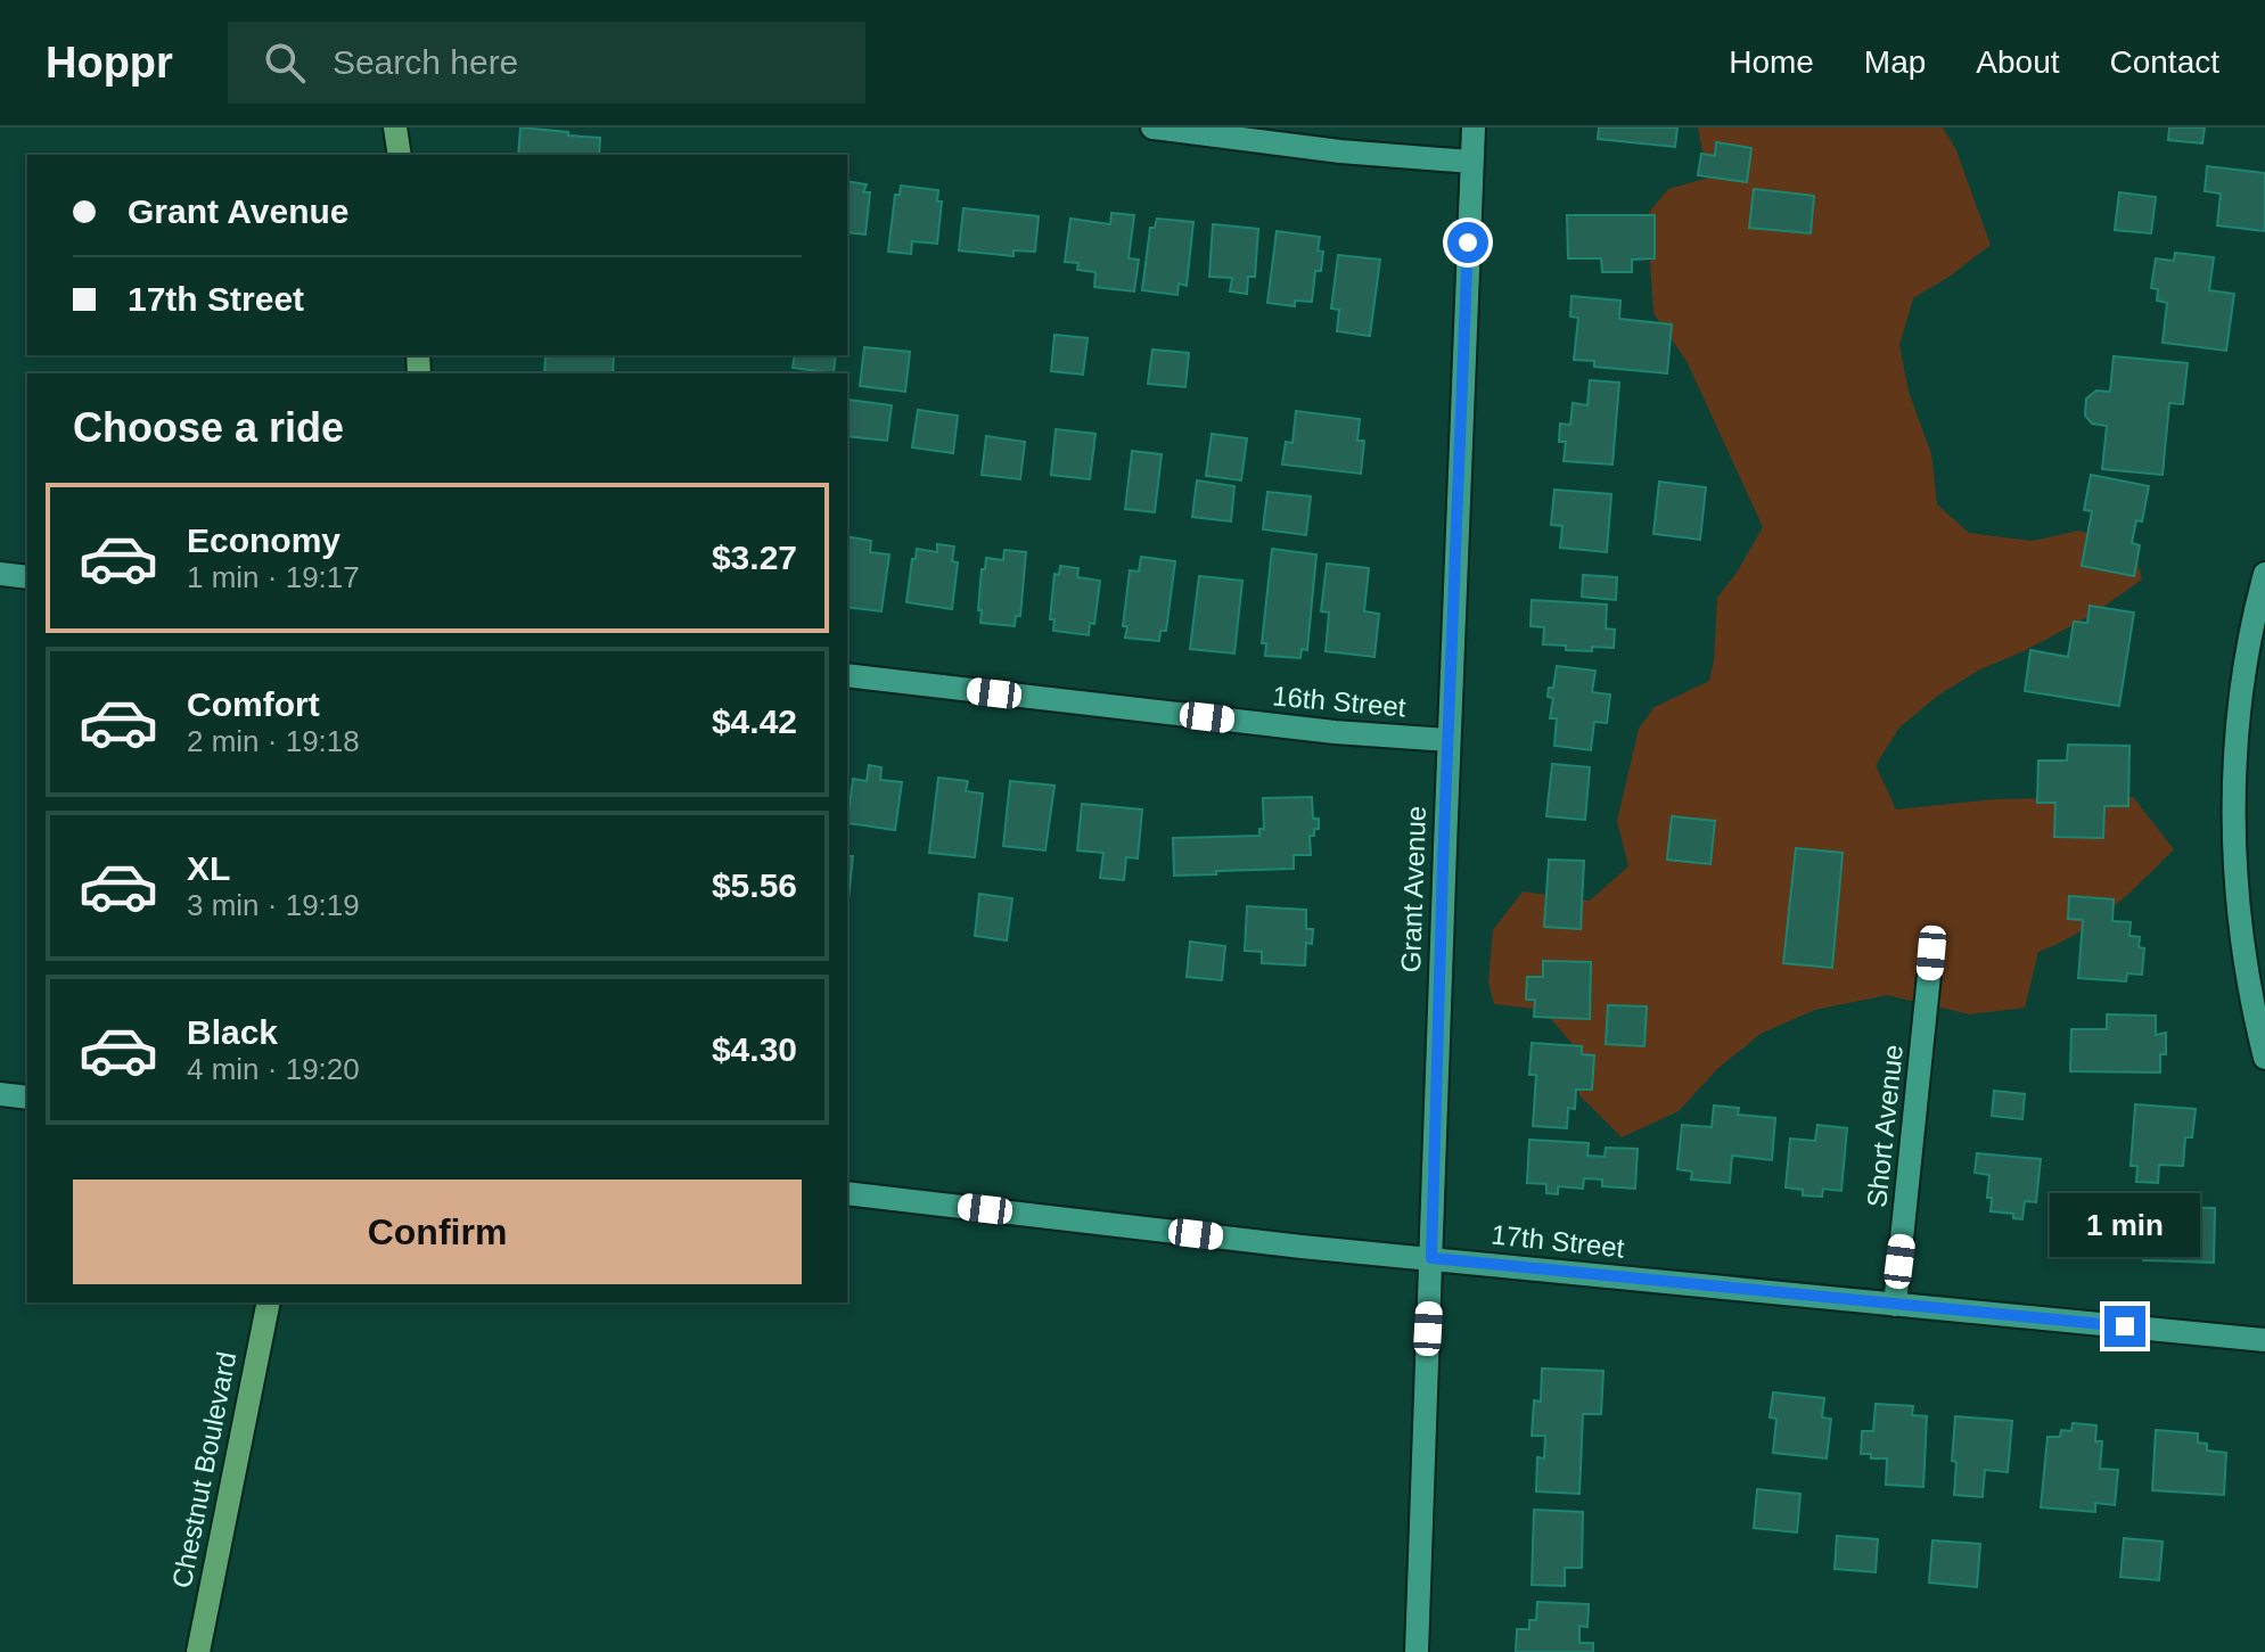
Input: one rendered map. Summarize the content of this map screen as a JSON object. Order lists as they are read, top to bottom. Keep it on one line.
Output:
{"streets":{"street":["16th Street","Grant Avenue","Short Avenue","17th Street","Chestnut Boulevard"]},"crossings":[["16th Street","Grant Avenue"],["Grant Avenue","17th Street"],["Short Avenue","17th Street"]],"page":{"header":"Hoppr","search":"Search here","nav":["Home","Map","About","Contact"],"banner":["Grant Avenue","17th Street"],"heading":"Choose a ride","list":[{"name":"Economy","note":"1 min · 19:17","value":"$3.27"},{"name":"Comfort","note":"2 min · 19:18","value":"$4.42"},{"name":"XL","note":"3 min · 19:19","value":"$5.56"},{"name":"Black","note":"4 min · 19:20","value":"$4.30"}],"buttons":"Confirm","bubble":"1 min"}}
